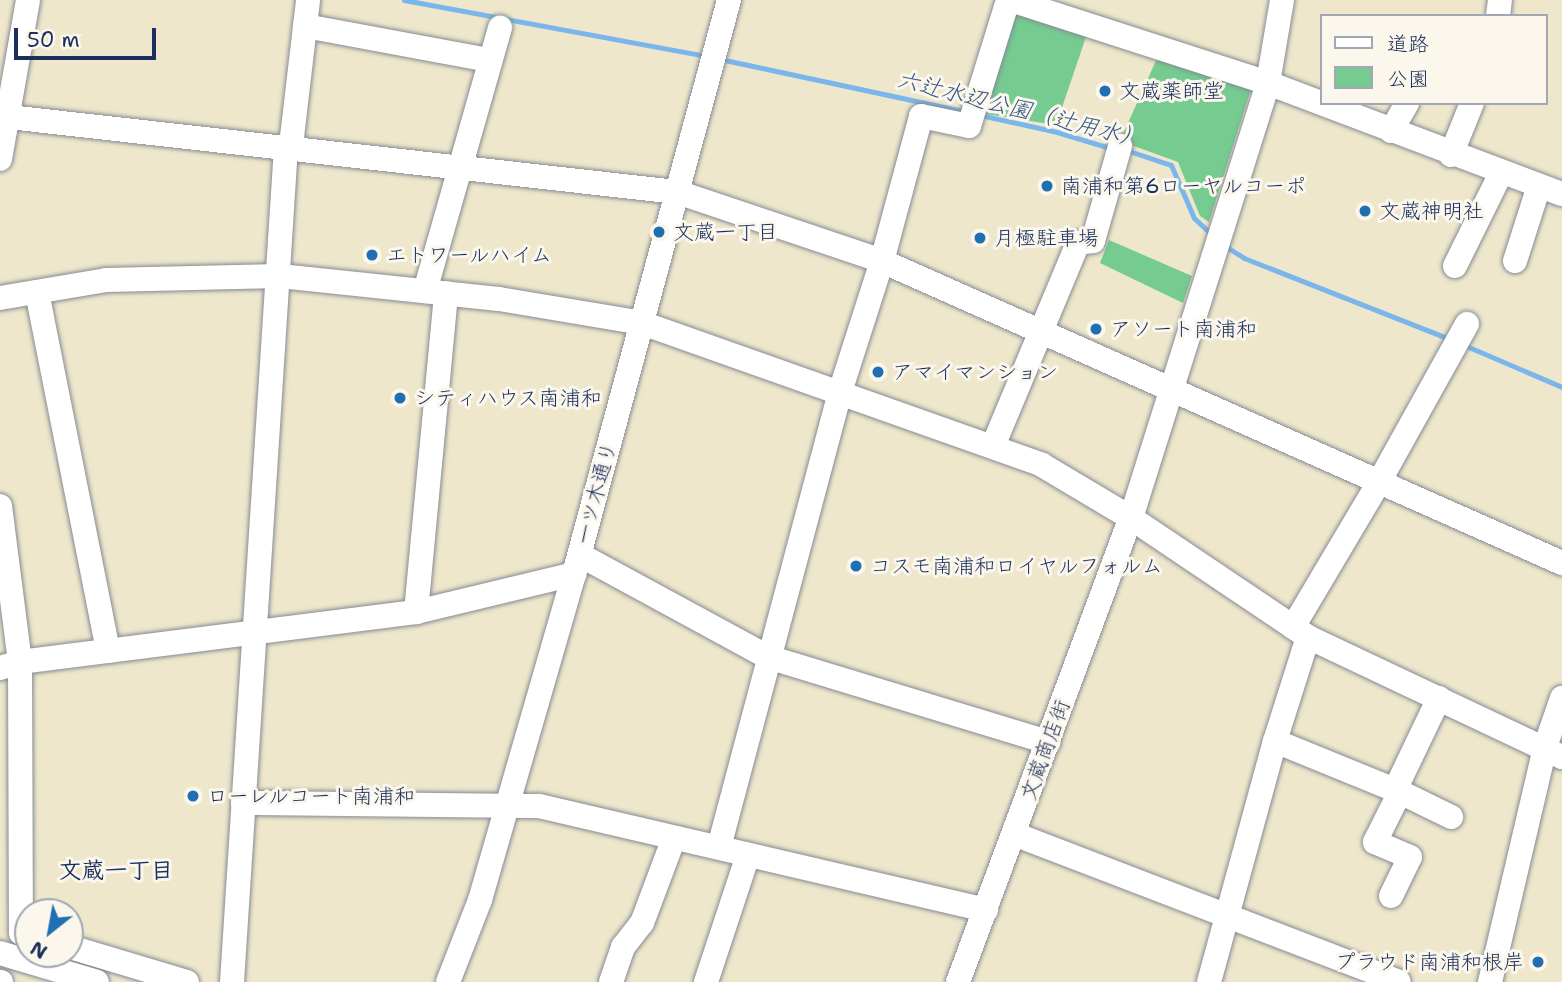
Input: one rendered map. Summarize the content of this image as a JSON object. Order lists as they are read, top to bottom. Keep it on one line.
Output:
{"streets":{"street":["一ツ木通り","文蔵商店街"]},"districts":["文蔵一丁目"],"water":["六辻水辺公園（辻用水）"],"places":["文蔵薬師堂","南浦和第6ローヤルコーポ","文蔵神明社","文蔵一丁目","月極駐車場","エトワールハイム","アソート南浦和","アマイマンション","シティハウス南浦和","コスモ南浦和ロイヤルフォルム","ローレルコート南浦和","プラウド南浦和根岸"],"legend":["道路","公園"],"scale_bar":"50 m","north":"bottom left"}
